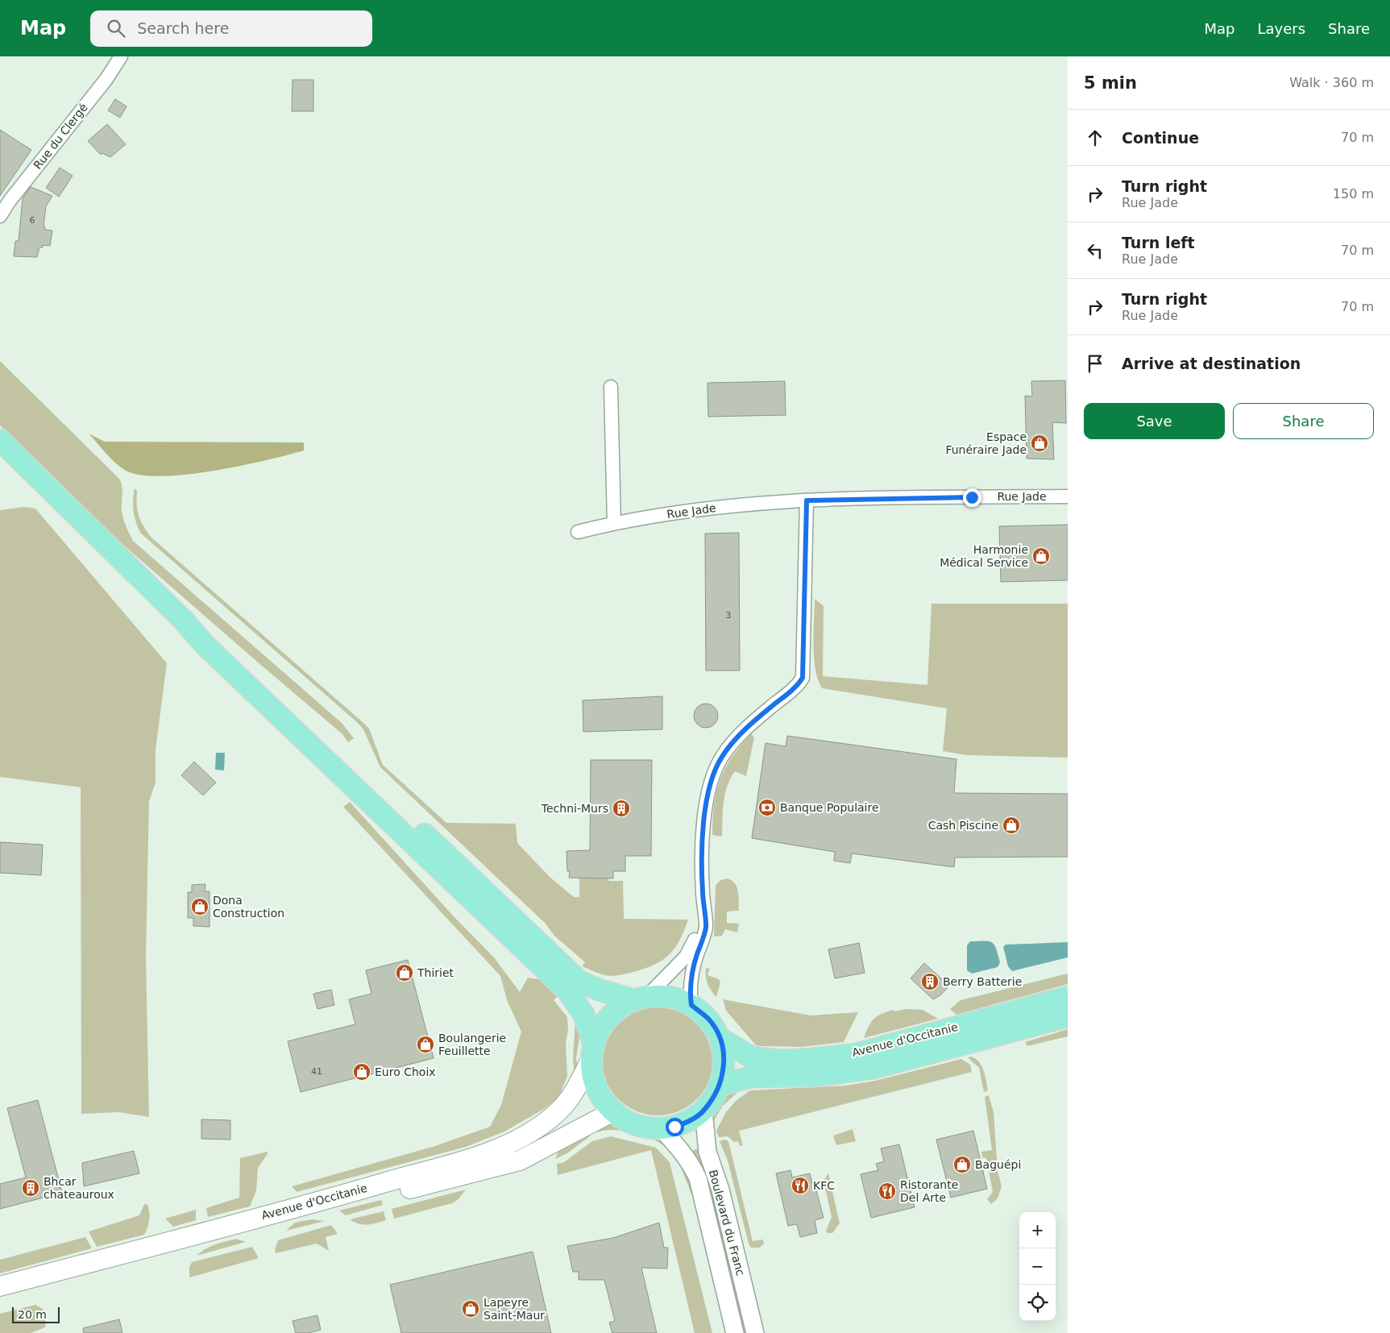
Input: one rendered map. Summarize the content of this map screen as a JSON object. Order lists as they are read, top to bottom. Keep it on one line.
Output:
{"streets":{"main road":["Avenue d'Occitanie"],"street":["Rue du Clergé","Rue Jade","Boulevard du Franc"]},"crossings":[["Avenue d'Occitanie","Boulevard du Franc"]],"places":{"shop":["Espace Funéraire Jade","Harmonie Médical Service","Cash Piscine","Dona Construction","Thiriet","Boulangerie Feuillette","Euro Choix","Baguépi","Lapeyre Saint-Maur"],"bank":["Banque Populaire"],"building":["Techni-Murs","Berry Batterie","Bhcar chateauroux"],"restaurant":["KFC","Ristorante Del Arte"]},"house_numbers":["6","3","41"],"scale_bar":"20 m","page":{"header":"Map","search":"Search here","nav":["Map","Layers","Share"],"heading":["5 min","Walk · 360 m"],"list":[["Continue","70 m"],["Turn right","Rue Jade","150 m"],["Turn left","Rue Jade","70 m"],["Turn right","Rue Jade","70 m"],"Arrive at destination"],"buttons":["Save","Share"],"map_buttons":["+","−"],"scale":"20 m"}}
